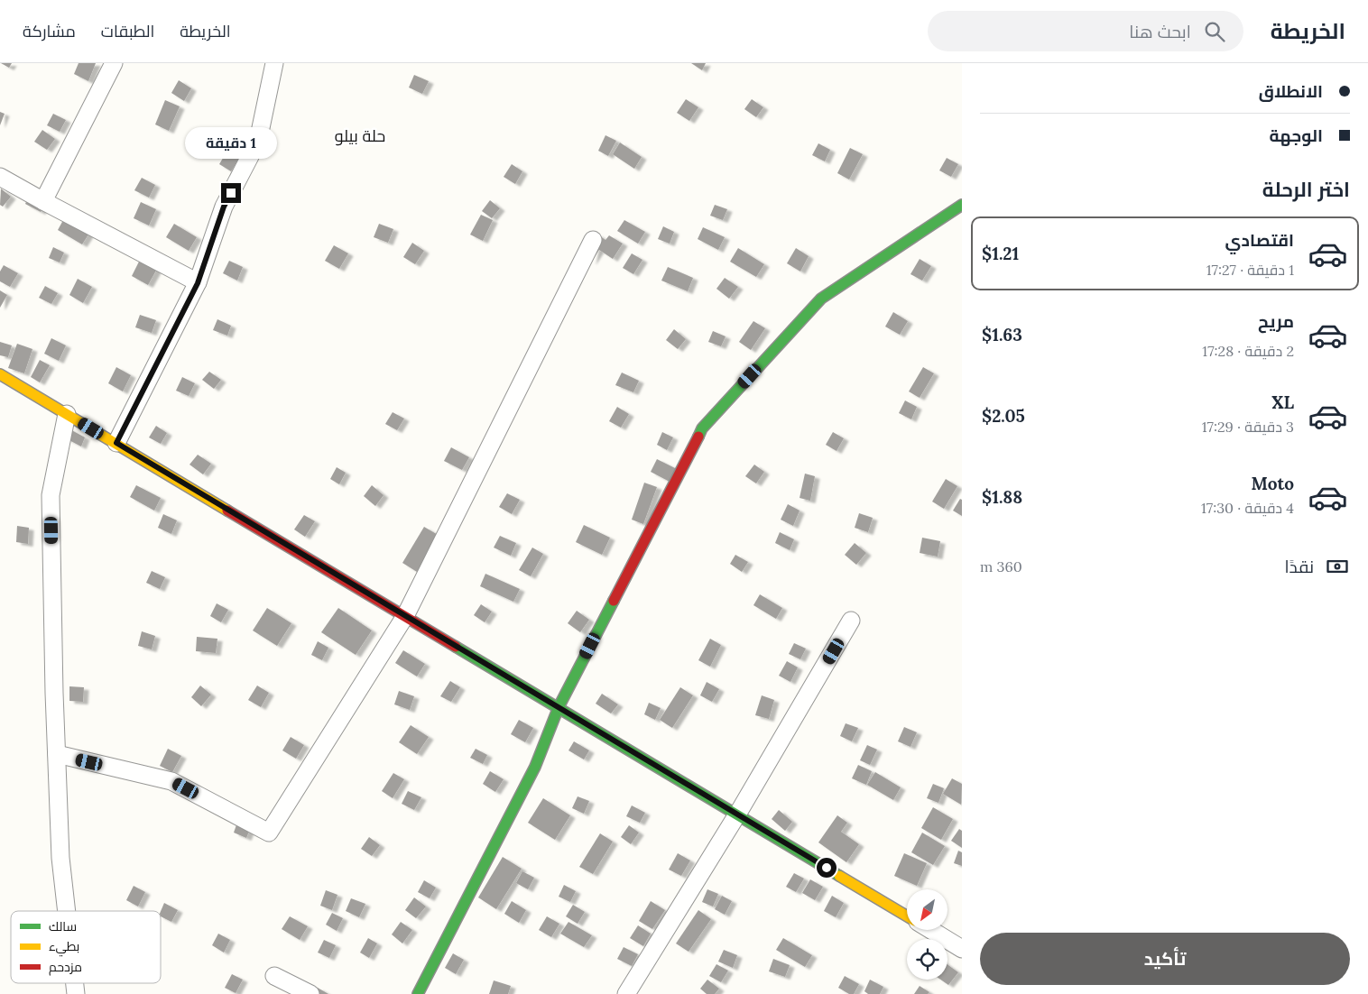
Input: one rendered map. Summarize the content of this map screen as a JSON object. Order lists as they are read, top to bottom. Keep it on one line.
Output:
{"districts":["حلة بيلو"],"legend":["سالك","بطيء","مزدحم"],"north":"bottom left","page":{"header":"الخريطة","search":"ابحث هنا","nav":["الخريطة","الطبقات","مشاركة"],"banner":["الانطلاق","الوجهة"],"bubble":"1 دقيقة","heading":"اختر الرحلة","list":[{"name":"اقتصادي","note":"1 دقيقة · 17:27","value":"$1.21"},{"name":"مريح","note":"2 دقيقة · 17:28","value":"$1.63"},{"name":"XL","note":"3 دقيقة · 17:29","value":"$2.05"},{"name":"Moto","note":"4 دقيقة · 17:30","value":"$1.88"}],"pay":["نقدًا","360 m"],"buttons":"تأكيد"}}
